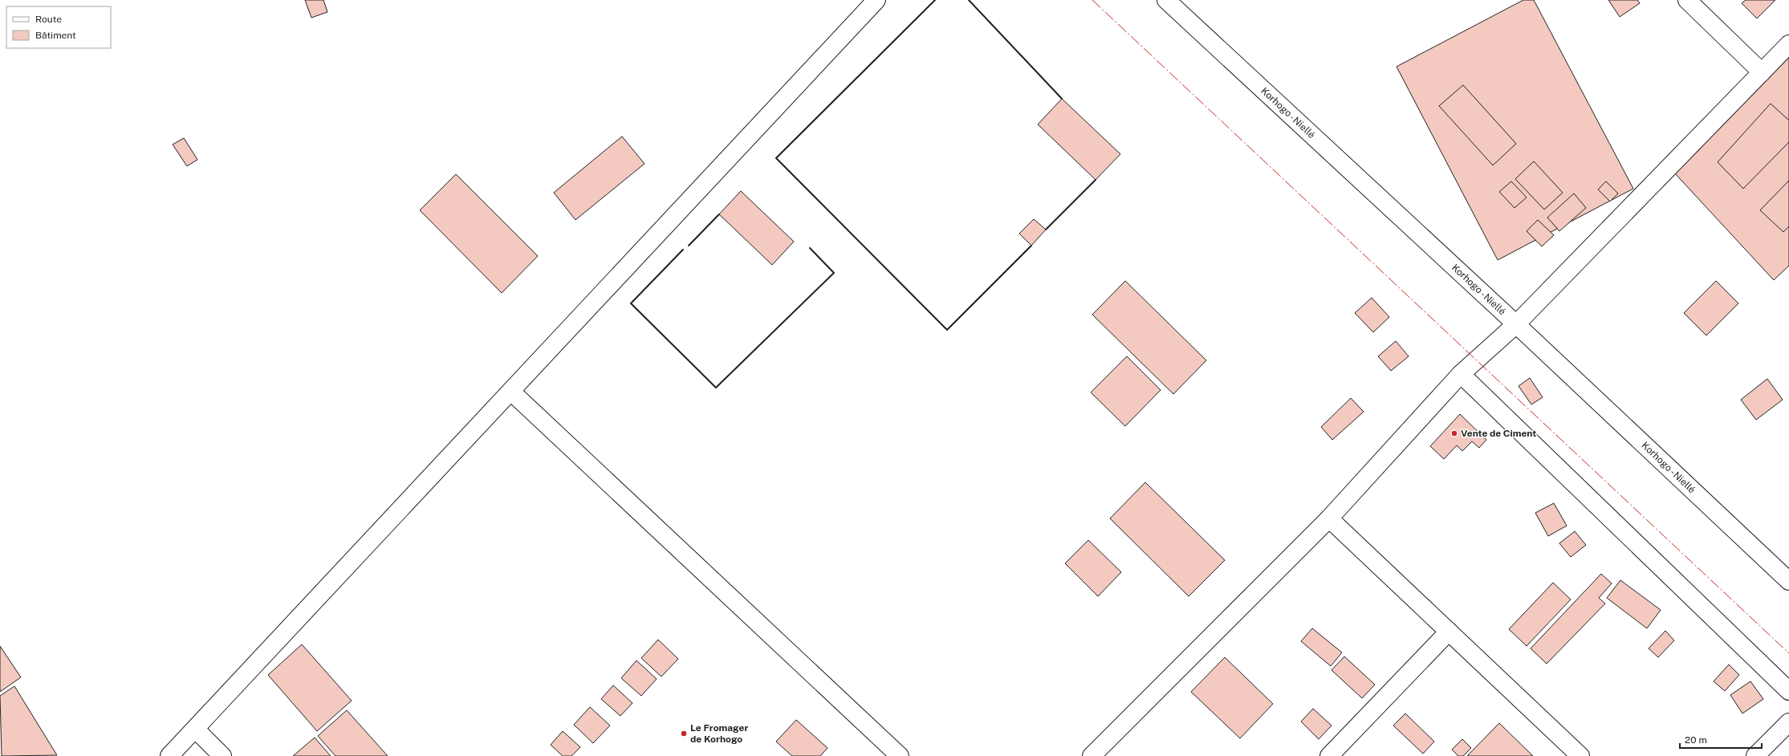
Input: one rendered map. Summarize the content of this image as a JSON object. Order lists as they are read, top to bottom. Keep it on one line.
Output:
{"streets":{"street":["Korhogo - Niellé"]},"places":["Vente de Ciment","Le Fromager de Korhogo"],"legend":["Route","Bâtiment"],"scale_bar":"20 m"}
